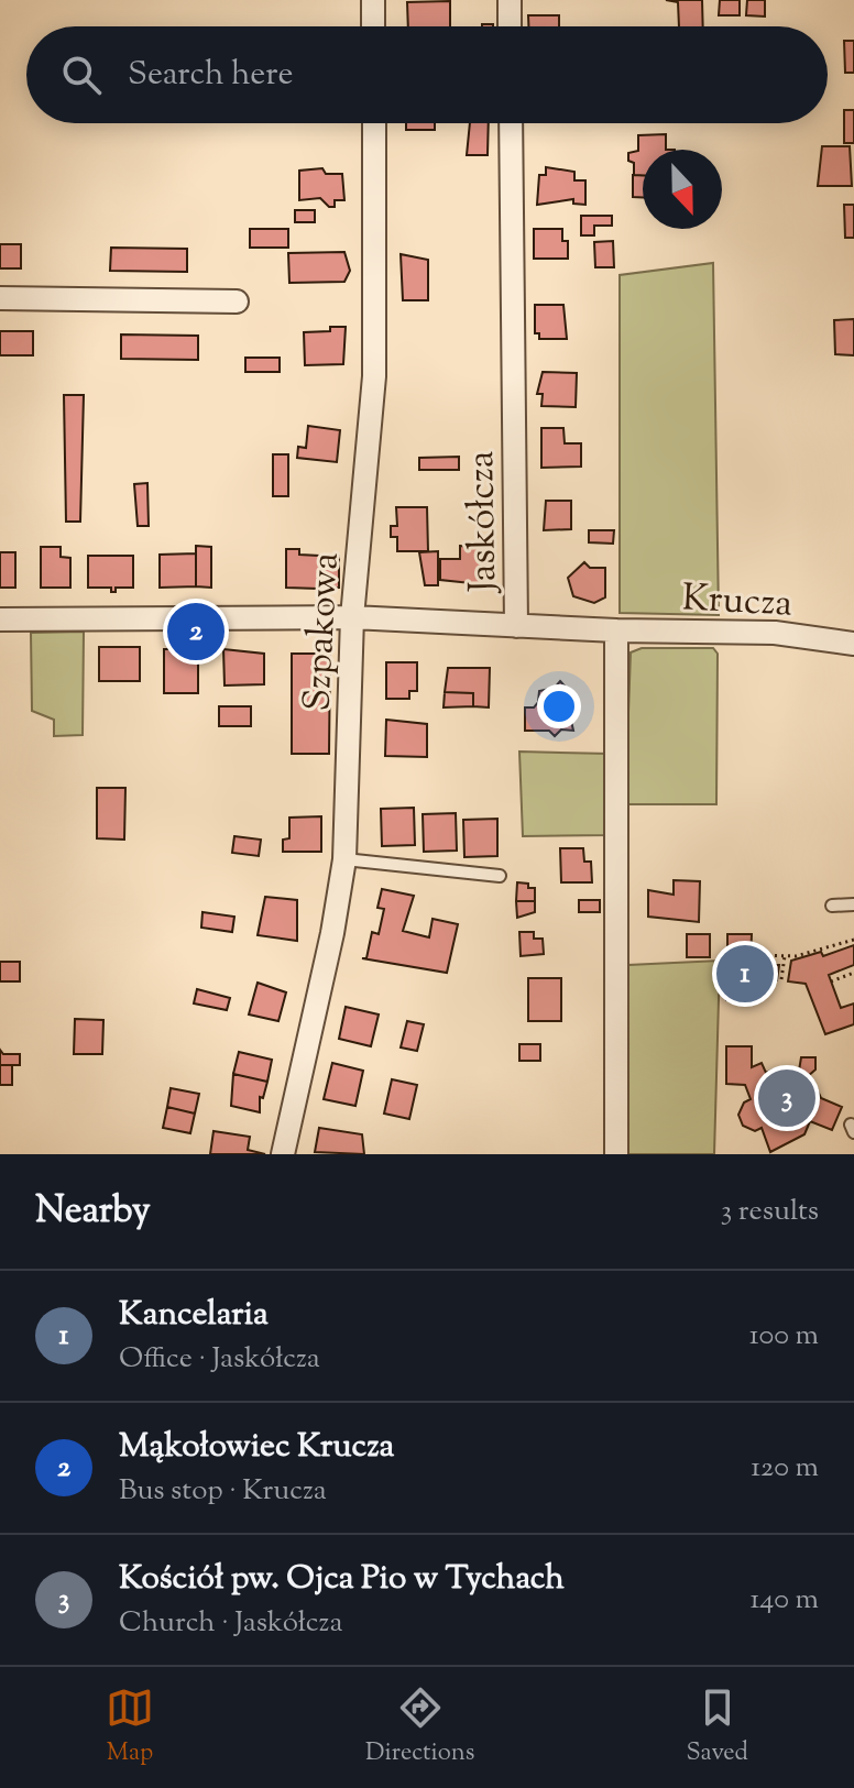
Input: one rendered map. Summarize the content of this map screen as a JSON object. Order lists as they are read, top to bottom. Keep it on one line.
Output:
{"streets":{"street":["Jaskółcza","Krucza","Szpakowa"]},"crossings":[["Jaskółcza","Krucza"]],"north":"bottom","page":{"search":"Search here","pins":["2","1","3"],"heading":["Nearby","3 results"],"list":[{"mark":"1","name":"Kancelaria","note":"Office · Jaskółcza","value":"100 m"},{"mark":"2","name":"Mąkołowiec Krucza","note":"Bus stop · Krucza","value":"120 m"},{"mark":"3","name":"Kościół pw. Ojca Pio w Tychach","note":"Church · Jaskółcza","value":"140 m"}],"nav":["Map","Directions","Saved"]}}
